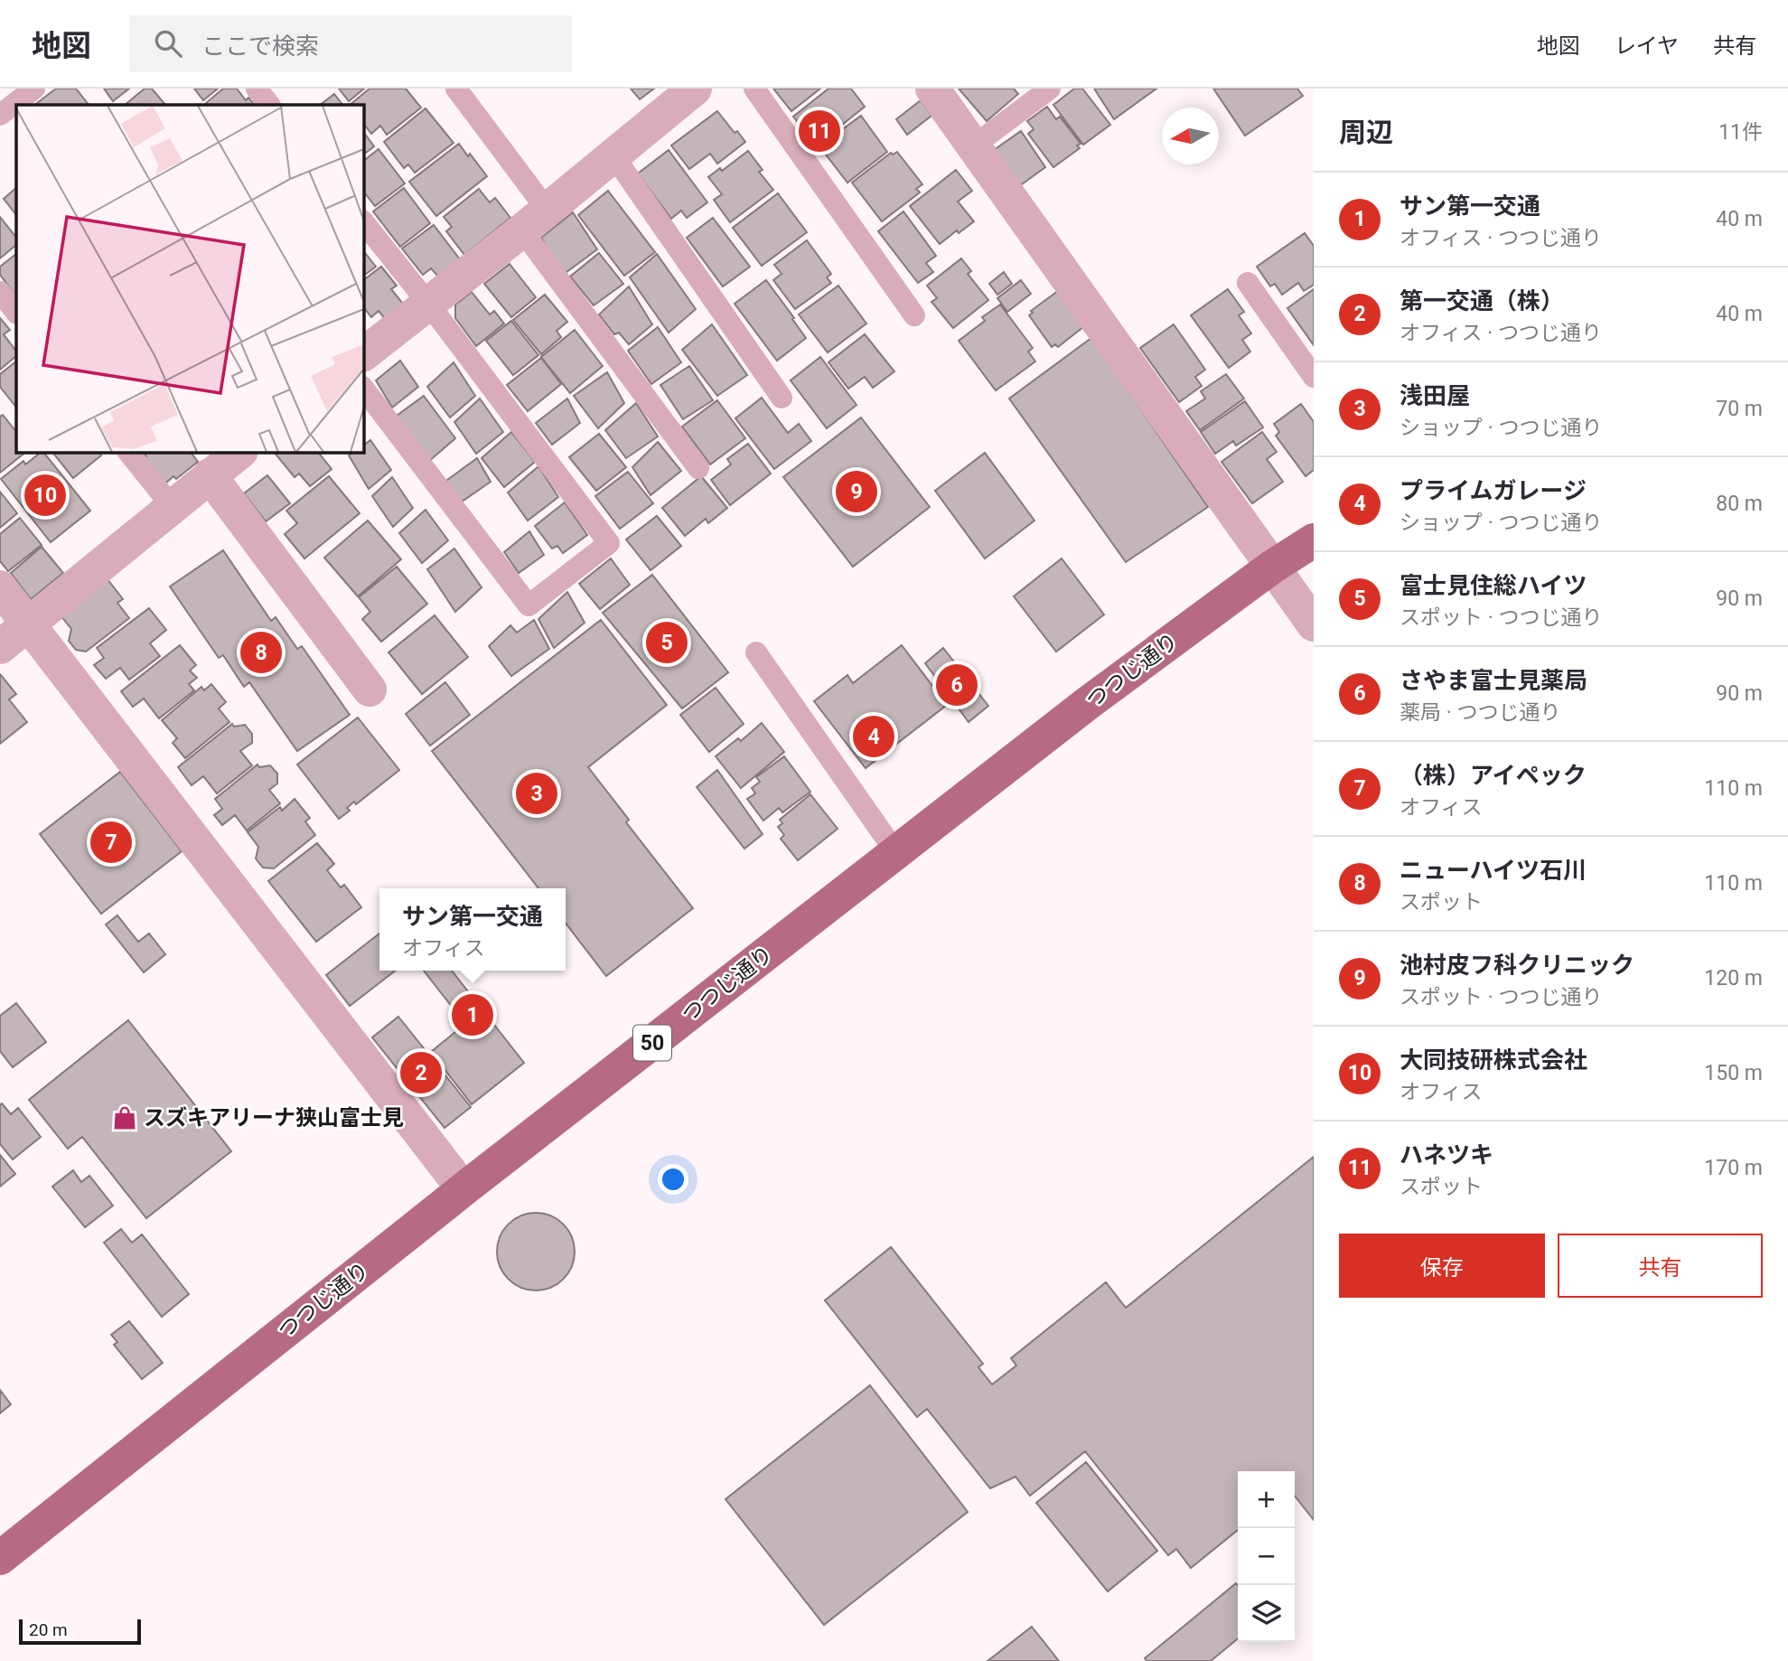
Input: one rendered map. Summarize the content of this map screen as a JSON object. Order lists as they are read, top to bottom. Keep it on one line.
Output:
{"streets":{"main road":["つつじ通り","50"]},"places":{"shop":["スズキアリーナ狭山富士見"]},"scale_bar":"20 m","north":"left","page":{"header":"地図","search":"ここで検索","nav":["地図","レイヤ","共有"],"heading":["周辺","11件"],"pins":["11","9","10","5","8","6","4","3","7","1","2"],"list":[{"mark":"1","name":"サン第一交通","note":"オフィス · つつじ通り","value":"40 m"},{"mark":"2","name":"第一交通（株）","note":"オフィス · つつじ通り","value":"40 m"},{"mark":"3","name":"浅田屋","note":"ショップ · つつじ通り","value":"70 m"},{"mark":"4","name":"プライムガレージ","note":"ショップ · つつじ通り","value":"80 m"},{"mark":"5","name":"富士見住総ハイツ","note":"スポット · つつじ通り","value":"90 m"},{"mark":"6","name":"さやま富士見薬局","note":"薬局 · つつじ通り","value":"90 m"},{"mark":"7","name":"（株）アイペック","note":"オフィス","value":"110 m"},{"mark":"8","name":"ニューハイツ石川","note":"スポット","value":"110 m"},{"mark":"9","name":"池村皮フ科クリニック","note":"スポット · つつじ通り","value":"120 m"},{"mark":"10","name":"大同技研株式会社","note":"オフィス","value":"150 m"},{"mark":"11","name":"ハネツキ","note":"スポット","value":"170 m"}],"popup":["サン第一交通","オフィス"],"buttons":["保存","共有"],"map_buttons":["+","−"],"scale":"20 m"}}
